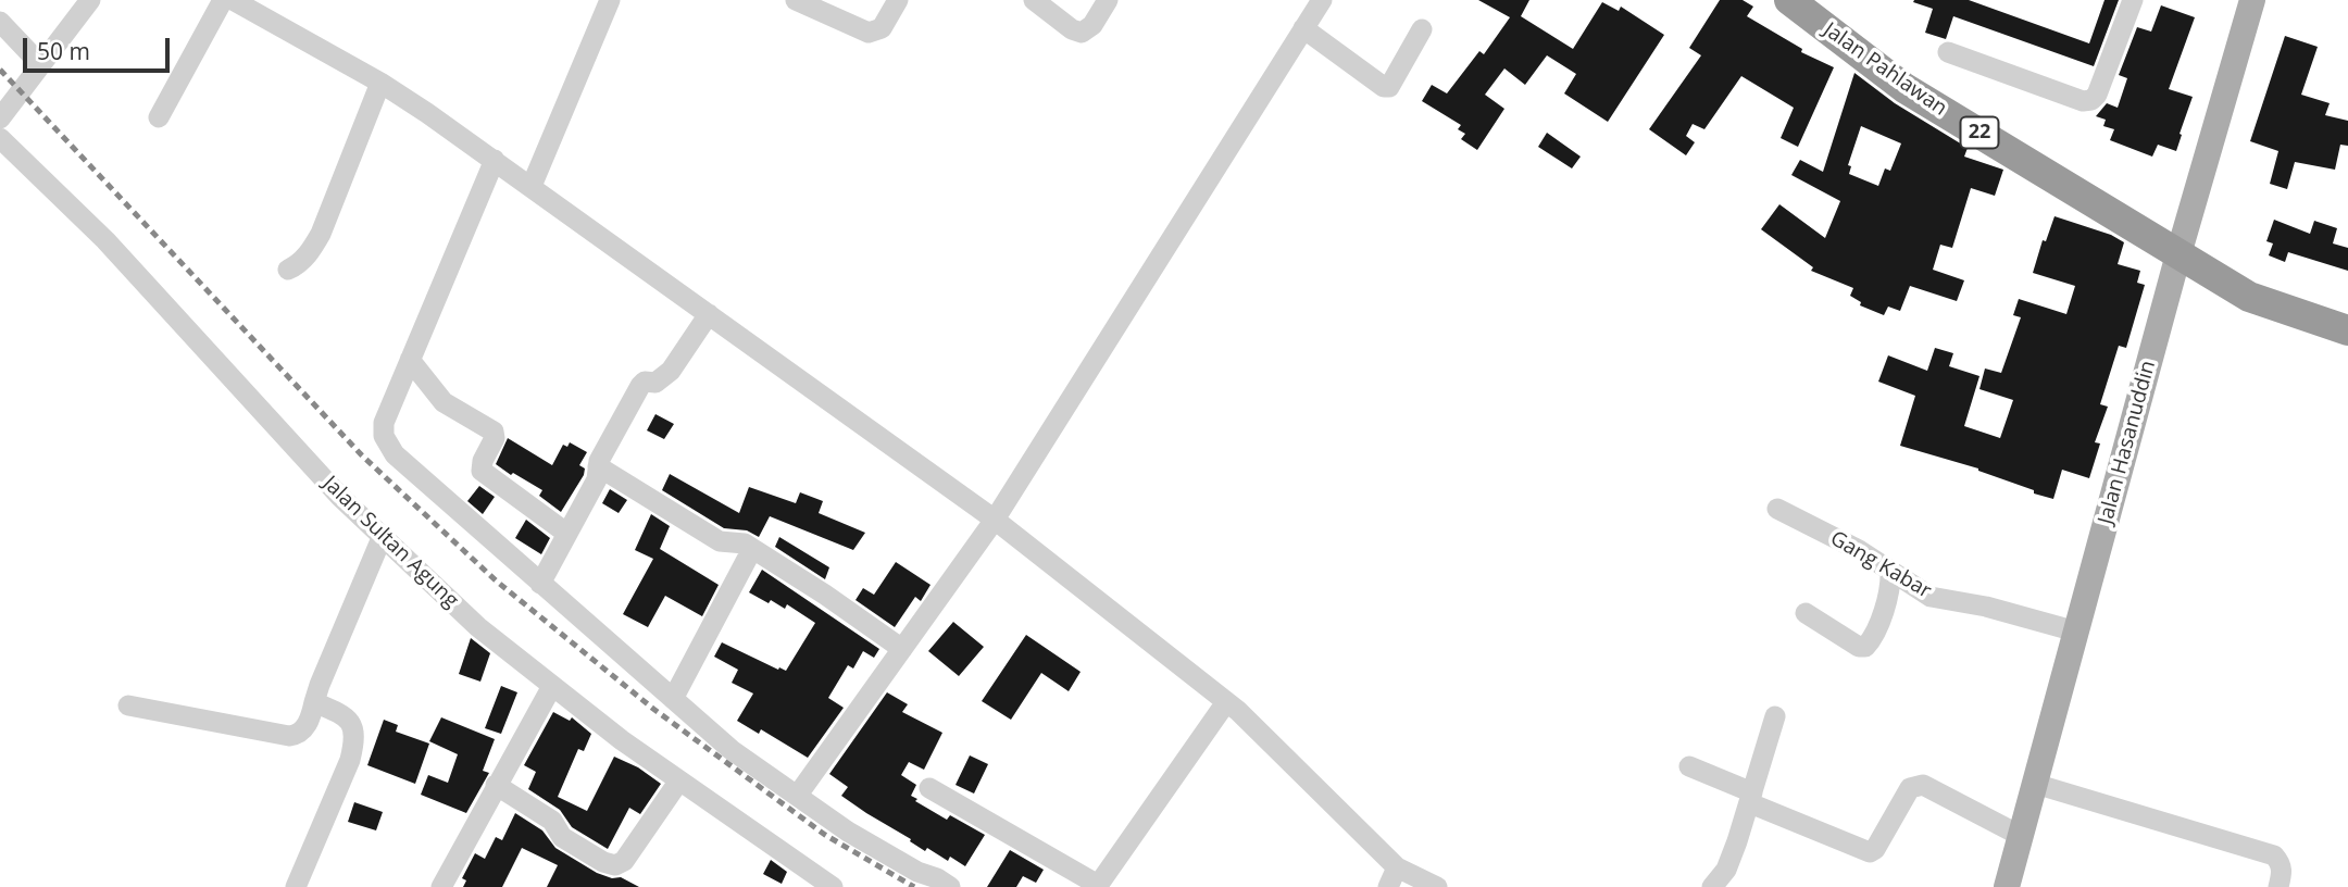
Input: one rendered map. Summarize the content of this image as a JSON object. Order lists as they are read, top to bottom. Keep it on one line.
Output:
{"streets":{"highway":["Jalan Pahlawan","22"],"main road":["Jalan Hasanuddin"],"street":["Jalan Sultan Agung","Gang Kabar"]},"crossings":[["Jalan Pahlawan","22"],["Jalan Pahlawan","Jalan Hasanuddin"],["22","Jalan Hasanuddin"],["Jalan Hasanuddin","Gang Kabar"]],"scale_bar":"50 m"}
